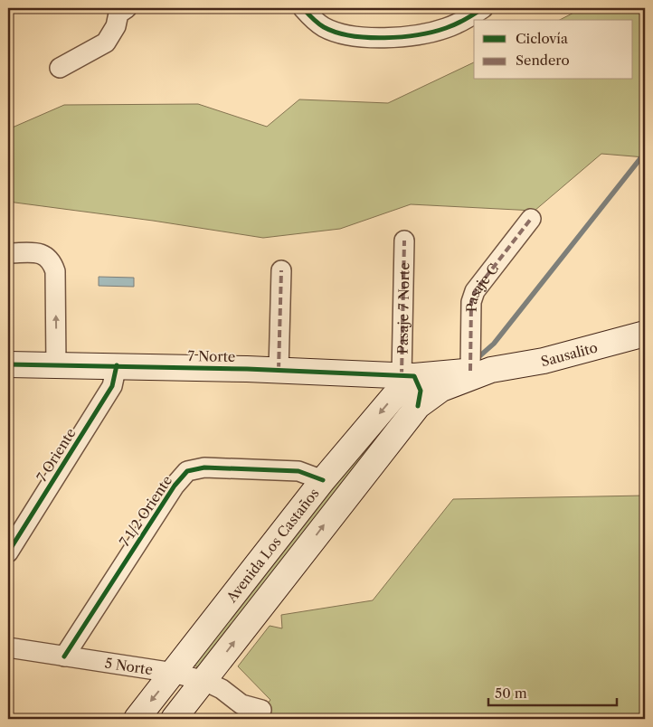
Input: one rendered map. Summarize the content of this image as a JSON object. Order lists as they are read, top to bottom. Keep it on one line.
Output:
{"streets":{"main road":["Sausalito","7 Norte","Avenida Los Castaños"],"street":["Pasaje C","Pasaje 7 Norte","7 Oriente","7 1/2 Oriente","5 Norte"]},"crossings":[["Pasaje C","Sausalito"],["Pasaje 7 Norte","Sausalito"],["Pasaje 7 Norte","7 Norte"],["Pasaje 7 Norte","Avenida Los Castaños"],["Sausalito","7 Norte"],["Sausalito","Avenida Los Castaños"],["7 Norte","7 Oriente"],["7 Norte","Avenida Los Castaños"],["7 1/2 Oriente","Avenida Los Castaños"],["7 1/2 Oriente","5 Norte"],["Avenida Los Castaños","5 Norte"]],"legend":["Ciclovía","Sendero"],"scale_bar":"50 m"}
